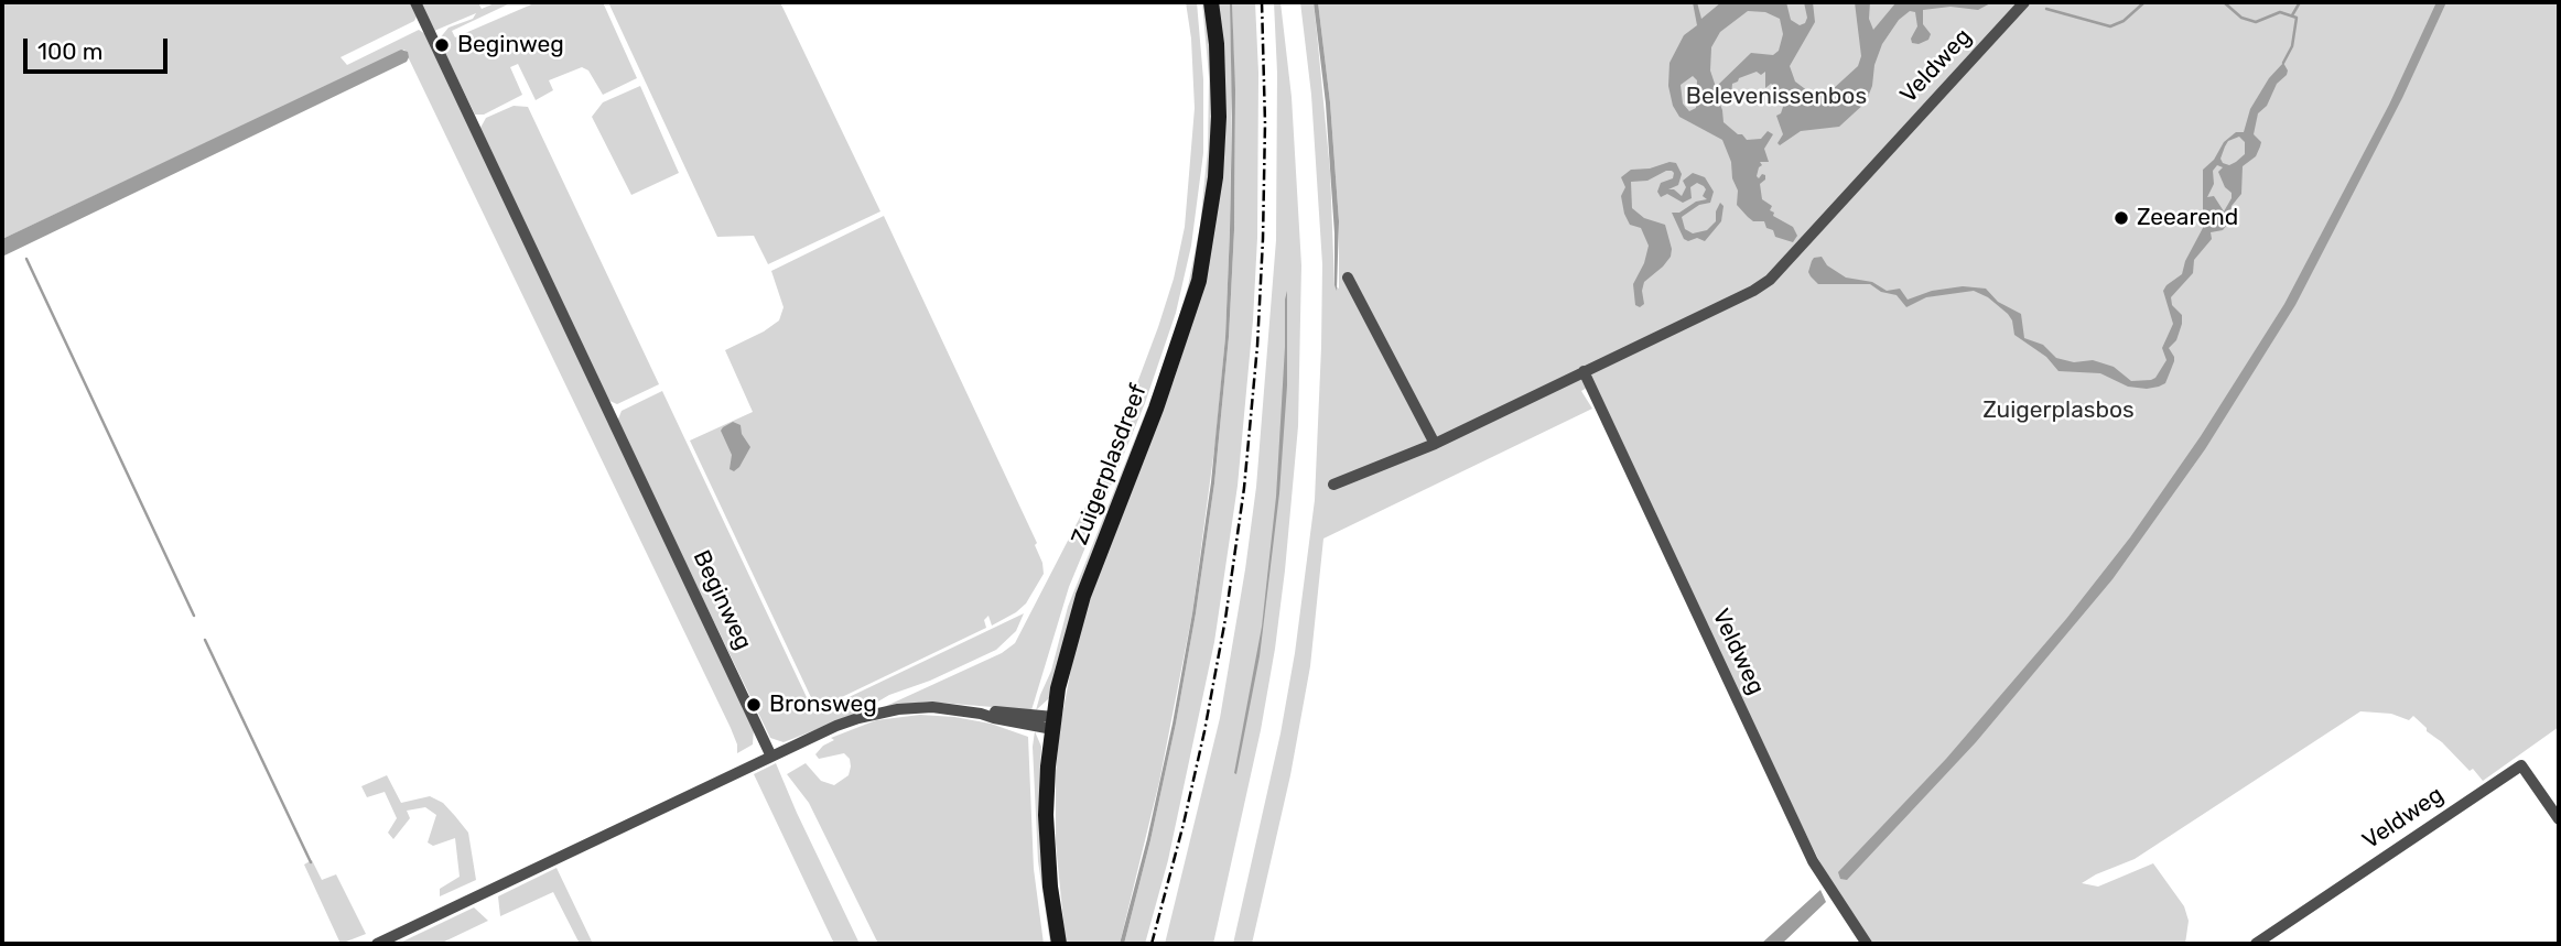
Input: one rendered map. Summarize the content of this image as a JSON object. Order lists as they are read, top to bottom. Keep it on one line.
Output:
{"streets":{"main road":["Zuigerplasdreef"],"street":["Veldweg","Beginweg"]},"parks":["Belevenissenbos","Zuigerplasbos"],"places":["Beginweg","Zeearend","Bronsweg"],"scale_bar":"100 m"}
